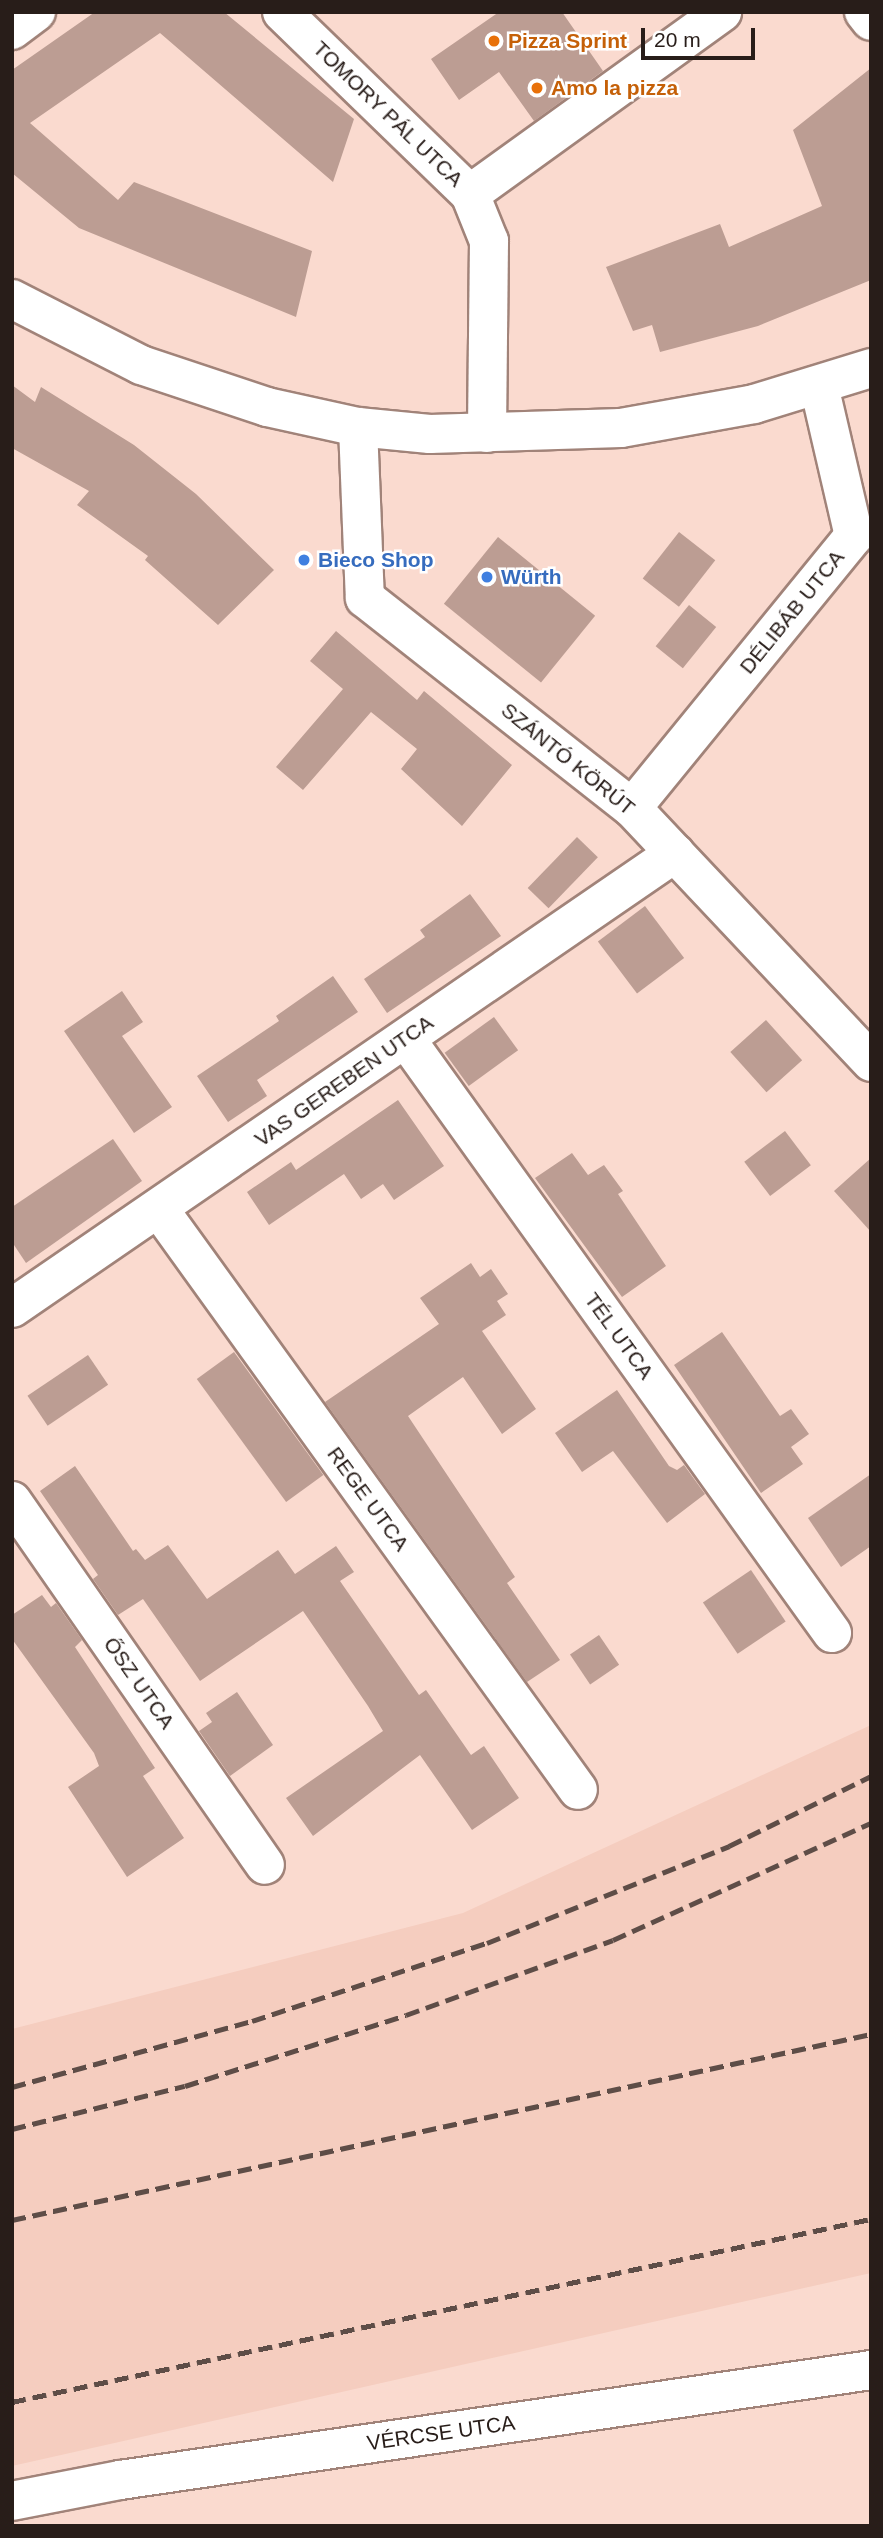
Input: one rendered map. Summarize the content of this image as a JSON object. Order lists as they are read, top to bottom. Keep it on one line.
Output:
{"streets":{"street":["TOMORY PÁL UTCA","DÉLIBÁB UTCA","SZÁNTÓ KÖRÚT","VAS GEREBEN UTCA","TÉL UTCA","REGE UTCA","ŐSZ UTCA","VÉRCSE UTCA"]},"crossings":[["DÉLIBÁB UTCA","SZÁNTÓ KÖRÚT"],["SZÁNTÓ KÖRÚT","VAS GEREBEN UTCA"],["VAS GEREBEN UTCA","TÉL UTCA"],["VAS GEREBEN UTCA","REGE UTCA"]],"places":["Pizza Sprint","Amo la pizza","Bieco Shop","Würth"],"scale_bar":"20 m"}
